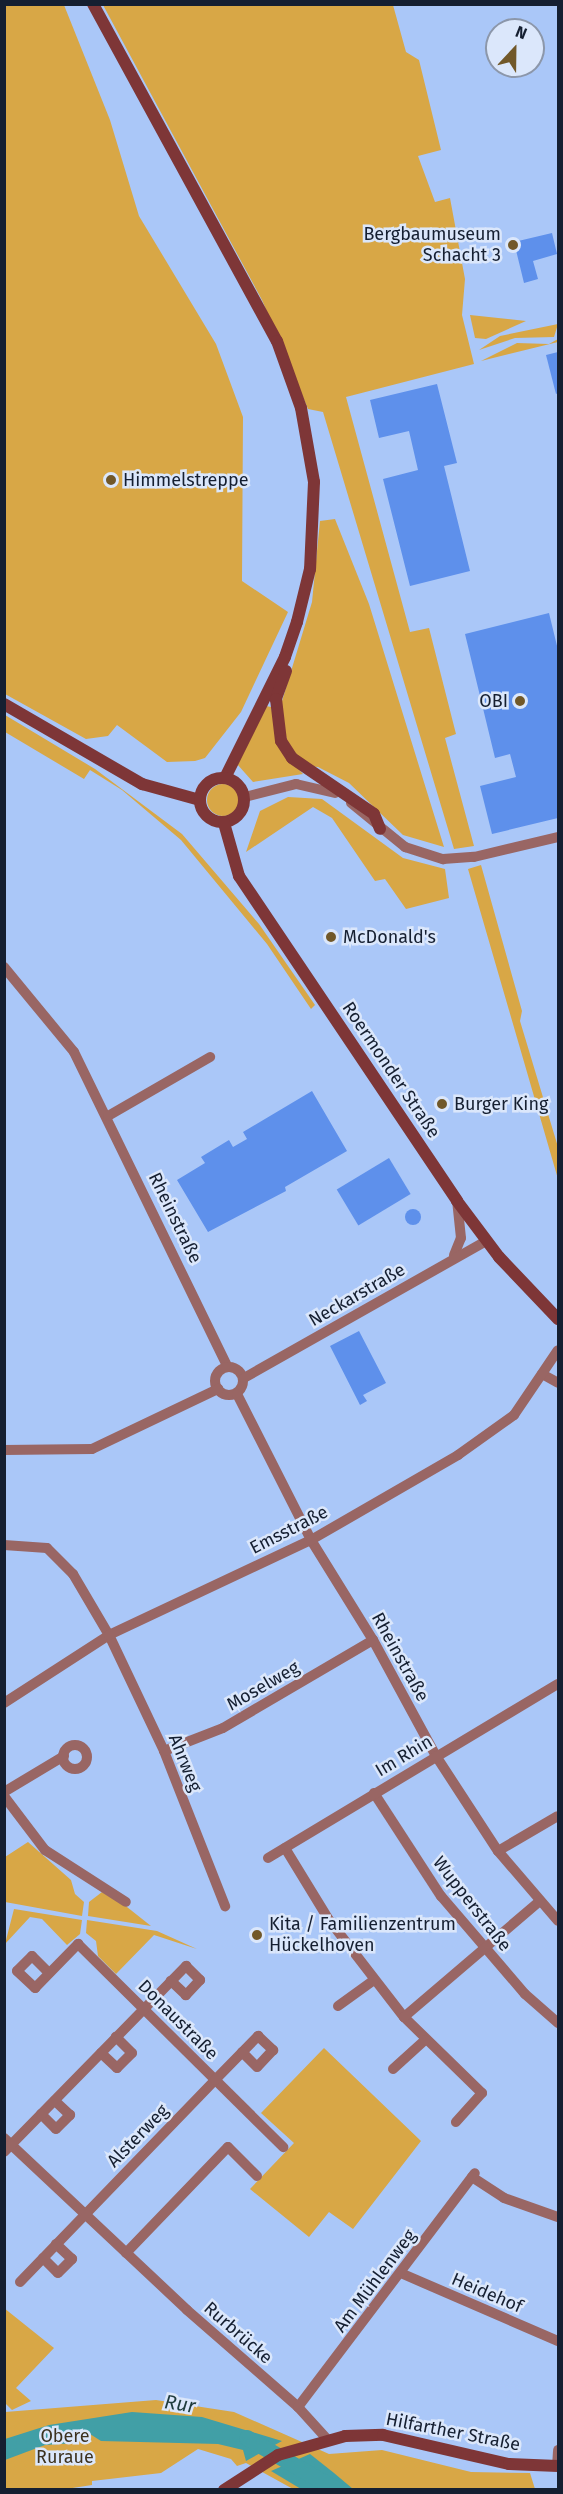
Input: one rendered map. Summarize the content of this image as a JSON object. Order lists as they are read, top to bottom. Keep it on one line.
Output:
{"streets":{"main road":["Roermonder Straße","Hilfarther Straße"],"street":["Rheinstraße","Neckarstraße","Emsstraße","Moselweg","Im Rhin","Ahrweg","Wupperstraße","Donaustraße","Alsterweg","Am Mühlenweg","Heidehof","Rurbrücke"]},"crossings":[["Roermonder Straße","Neckarstraße"],["Rheinstraße","Neckarstraße"],["Rheinstraße","Emsstraße"],["Rheinstraße","Moselweg"],["Rheinstraße","Im Rhin"],["Emsstraße","Ahrweg"],["Moselweg","Ahrweg"],["Im Rhin","Wupperstraße"],["Donaustraße","Alsterweg"],["Alsterweg","Rurbrücke"],["Am Mühlenweg","Heidehof"],["Am Mühlenweg","Rurbrücke"],["Rurbrücke","Hilfarther Straße"]],"water":["Rur"],"parks":["Obere Ruraue"],"places":["Bergbaumuseum Schacht 3","Himmelstreppe","OBI","McDonald's","Burger King","Kita / Familienzentrum Hückelhoven"],"north":"top"}
